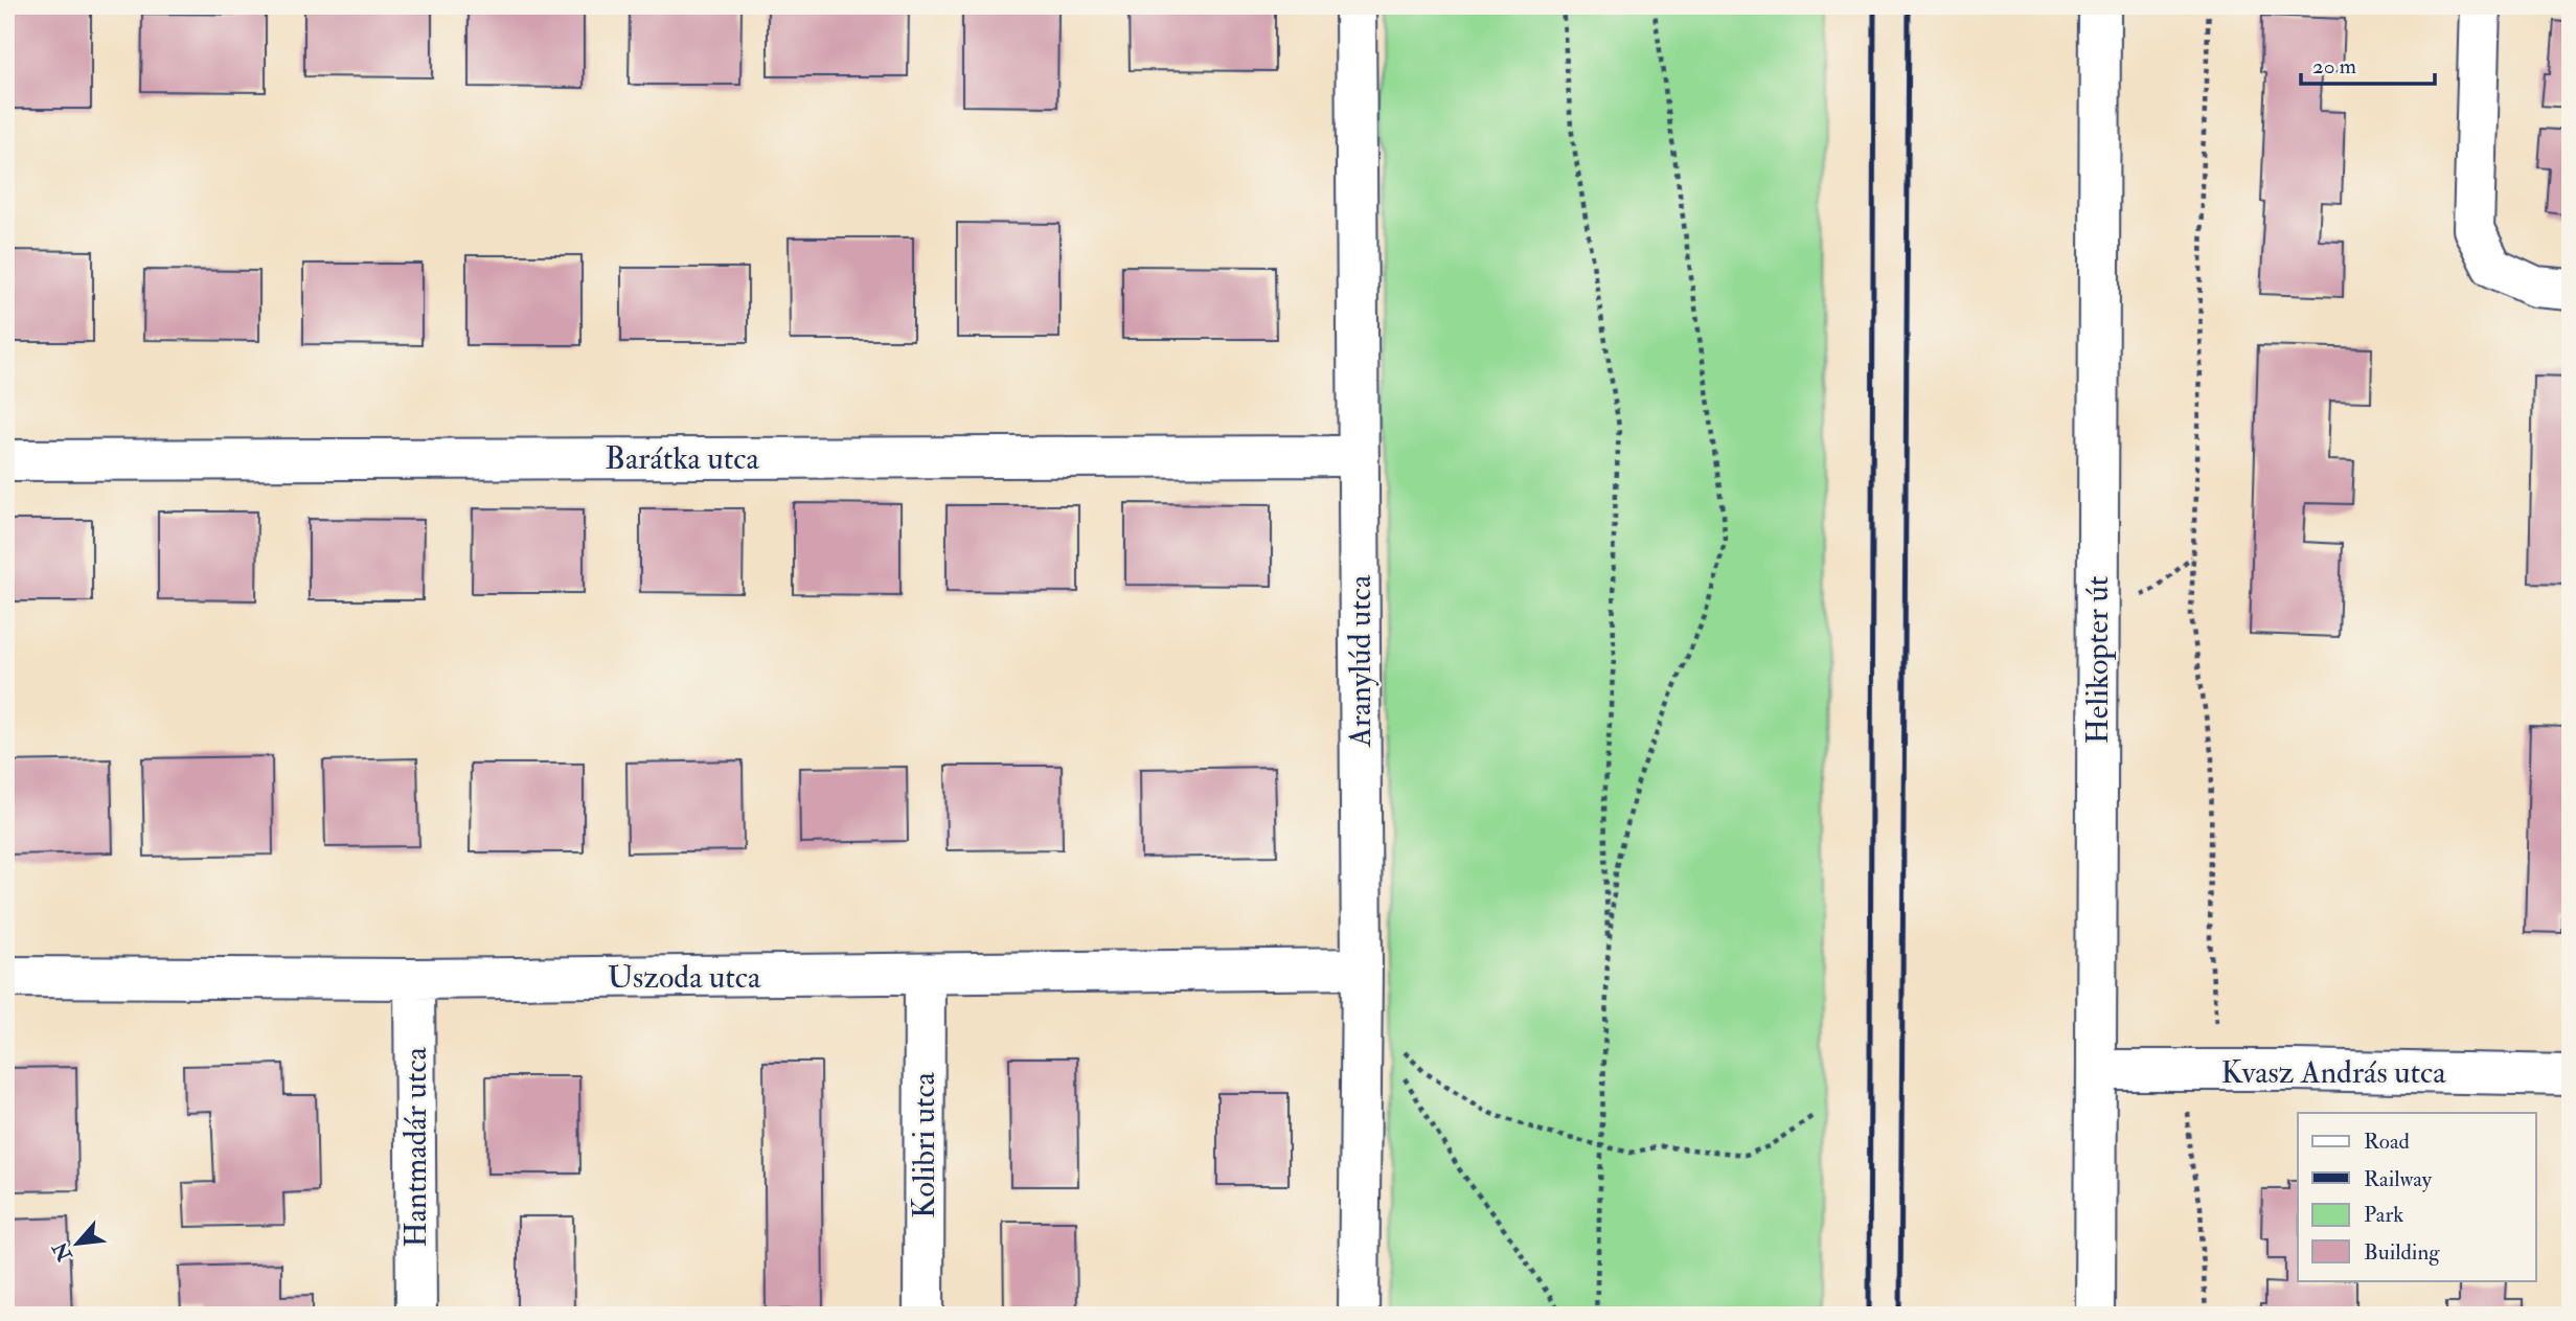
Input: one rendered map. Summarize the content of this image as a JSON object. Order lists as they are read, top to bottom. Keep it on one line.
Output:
{"streets":{"street":["Barátka utca","Helikopter út","Aranylúd utca","Uszoda utca","Kvasz András utca","Kolibri utca","Hantmadár utca"]},"crossings":[["Barátka utca","Aranylúd utca"],["Helikopter út","Kvasz András utca"],["Aranylúd utca","Uszoda utca"],["Uszoda utca","Kolibri utca"],["Uszoda utca","Hantmadár utca"]],"legend":["Road","Railway","Park","Building"],"scale_bar":"20 m","north":"bottom left"}
